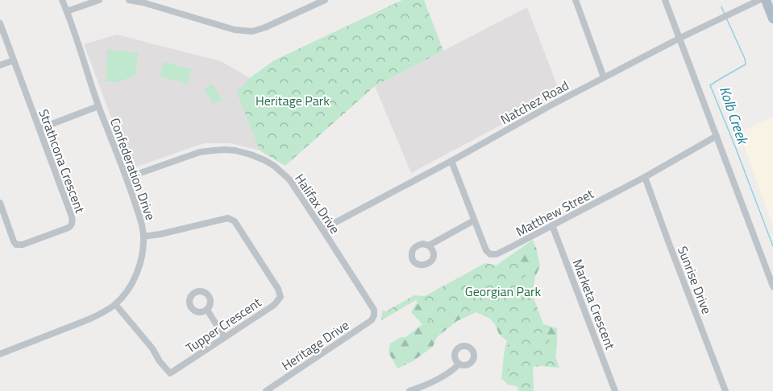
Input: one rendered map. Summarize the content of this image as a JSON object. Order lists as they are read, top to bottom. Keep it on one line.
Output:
{"streets":{"street":["Natchez Road","Strathcona Crescent","Confederation Drive","Halifax Drive","Matthew Street","Sunrise Drive","Marketa Crescent","Tupper Crescent","Heritage Drive"]},"crossings":[["Natchez Road","Halifax Drive"],["Natchez Road","Matthew Street"],["Confederation Drive","Halifax Drive"],["Confederation Drive","Tupper Crescent"],["Halifax Drive","Heritage Drive"],["Matthew Street","Sunrise Drive"],["Matthew Street","Marketa Crescent"]],"water":["Kolb Creek"],"parks":["Heritage Park","Georgian Park"]}
